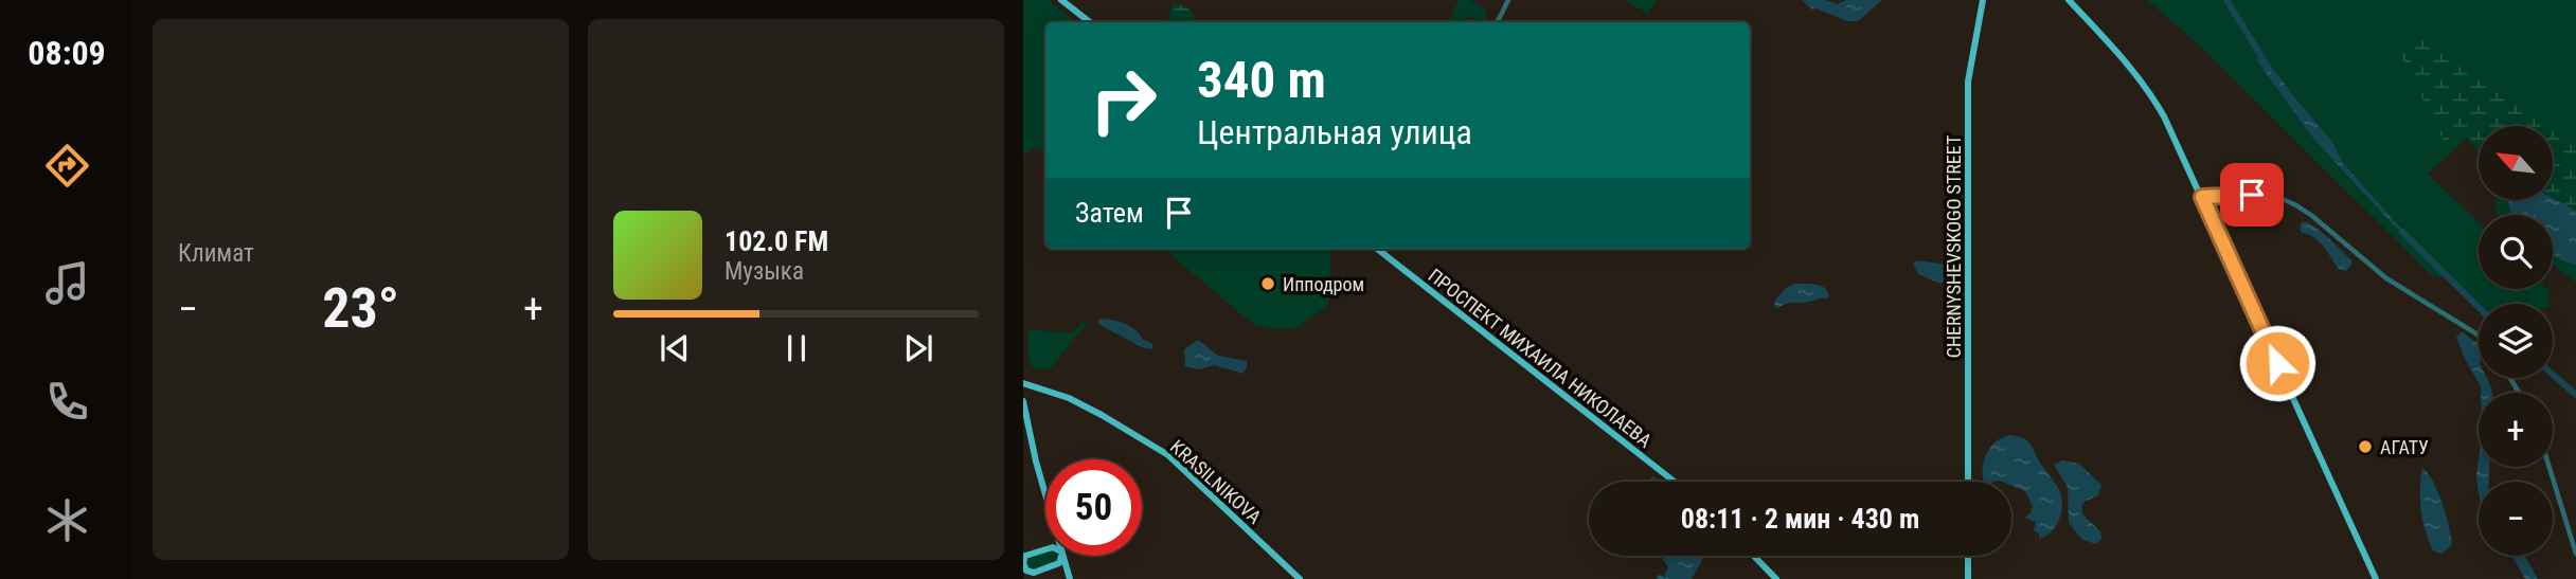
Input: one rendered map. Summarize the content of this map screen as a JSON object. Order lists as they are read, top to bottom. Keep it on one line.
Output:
{"streets":{"main road":["CHERNYSHEVSKOGO STREET","ПРОСПЕКТ МИХАИЛА НИКОЛАЕВА","KRASILNIKOVA"]},"places":["Ипподром","АГАТУ"],"north":"top left","page":{"tabs":"08:09","tile":"Климат","turn":["340 m","Центральная улица"],"map_buttons":["+","−"],"then":"Затем","song":["102.0 FM","Музыка"],"heat":["−","23°","+"],"limit":"50","trip":"08:11 · 2 мин · 430 m"}}
